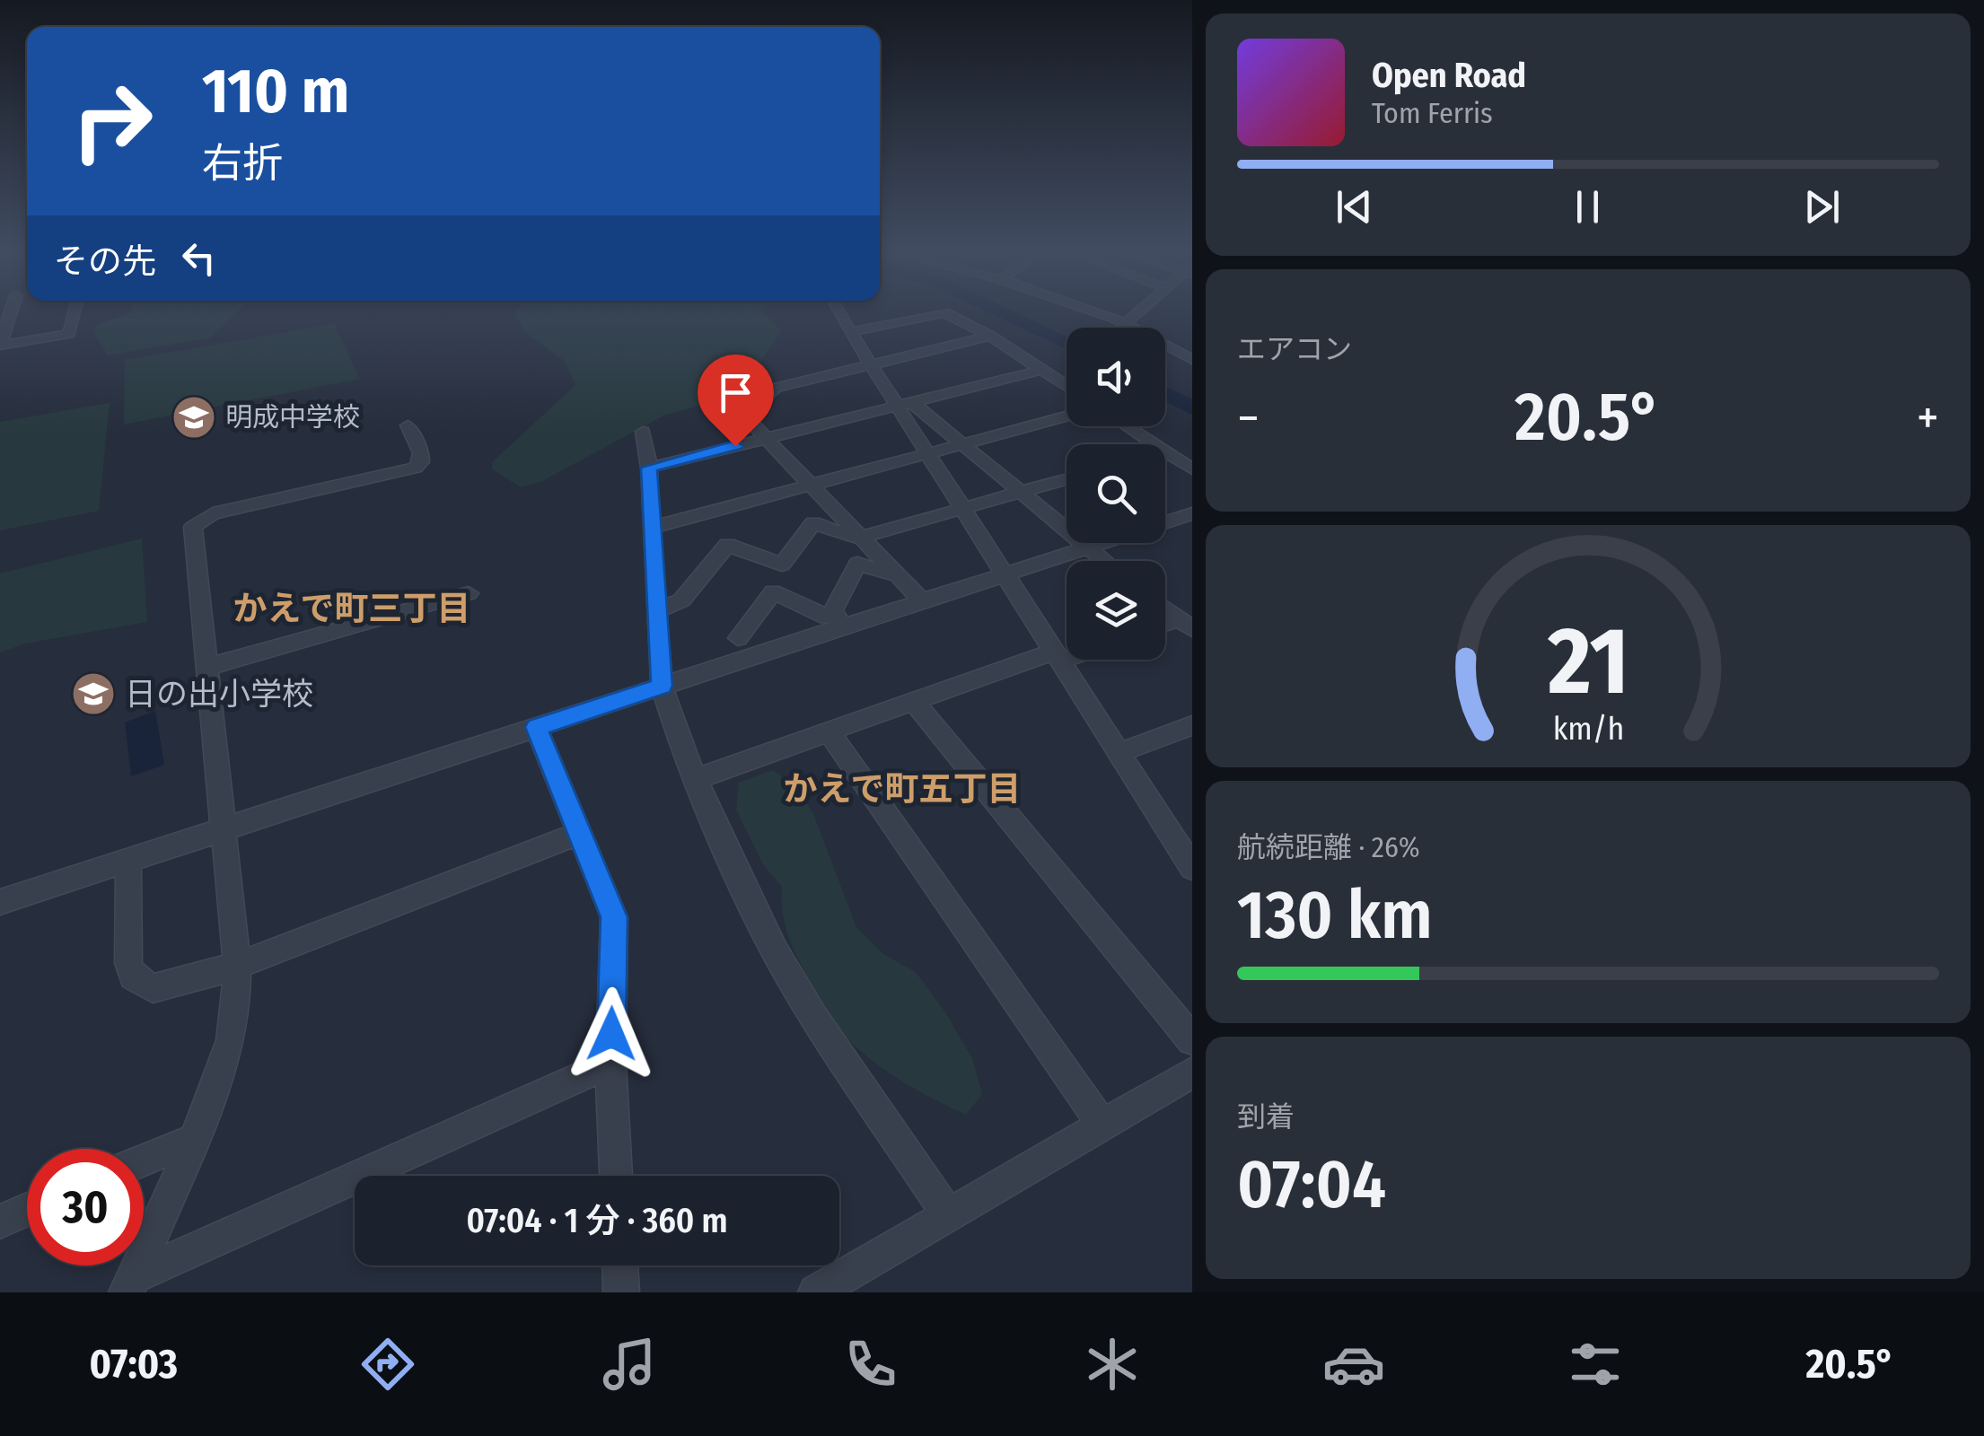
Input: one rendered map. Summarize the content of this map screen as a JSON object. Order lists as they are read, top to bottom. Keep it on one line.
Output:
{"districts":["かえで町三丁目","かえで町五丁目"],"places":{"school or university":["明成中学校","日の出小学校"]},"page":{"turn":["110 m","右折"],"song":["Open Road","Tom Ferris"],"then":"その先","tile":["エアコン",["航続距離 · 26%","130 km"],["到着","07:04"]],"heat":["−","20.5°","+"],"limit":"30","trip":"07:04 · 1 分 · 360 m","tabs":["07:03","20.5°"],"gauge":["21","km/h"]}}
